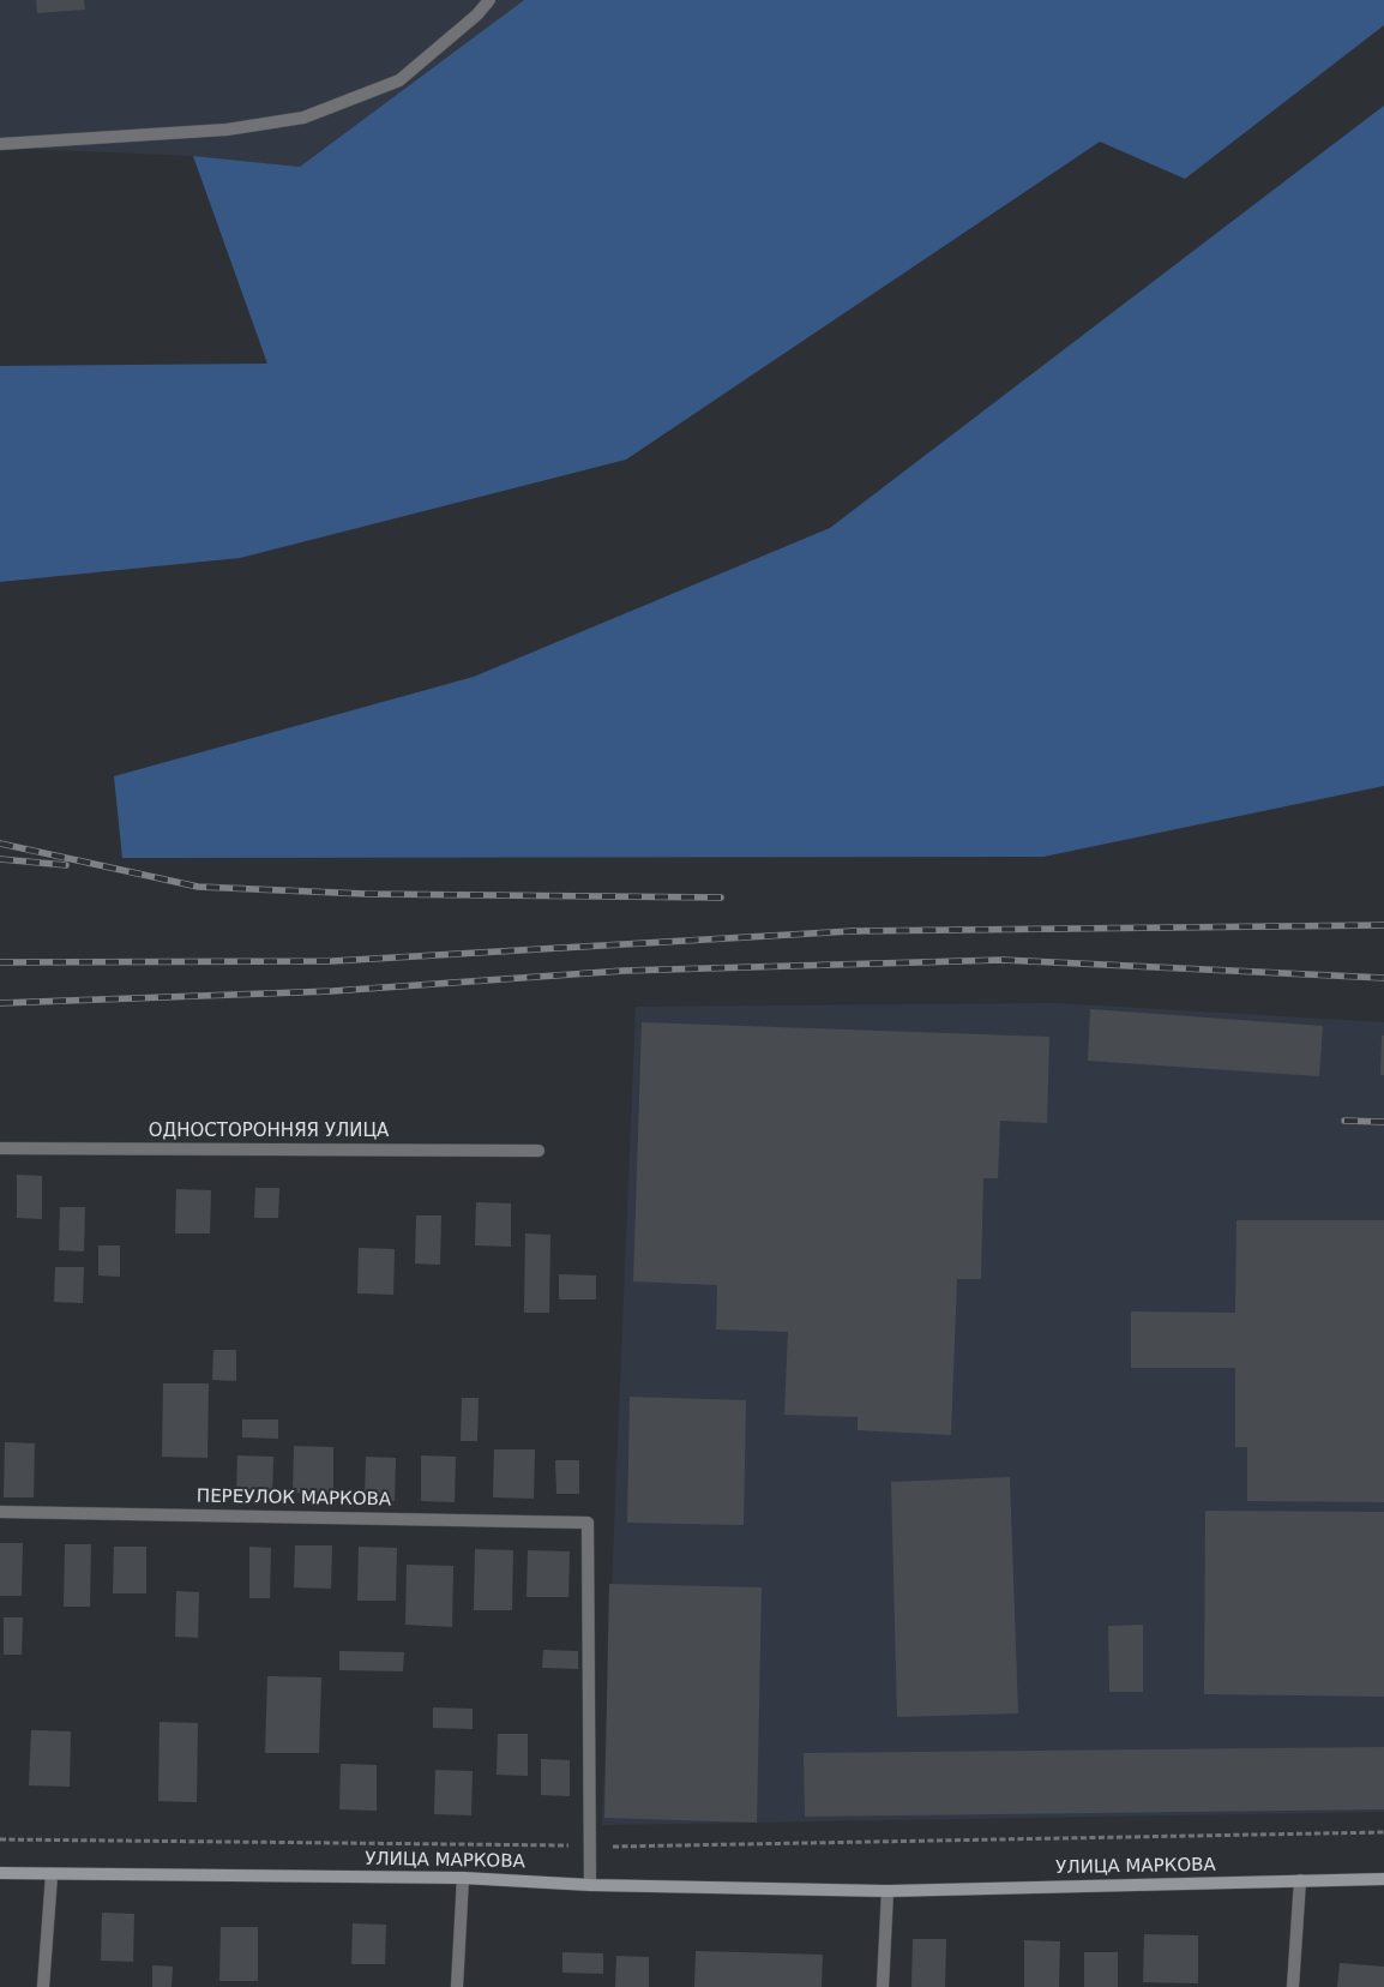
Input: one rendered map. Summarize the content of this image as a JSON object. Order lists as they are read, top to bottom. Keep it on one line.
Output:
{"streets":{"main road":["УЛИЦА МАРКОВА"],"lane":["ОДНОСТОРОННЯЯ УЛИЦА","ПЕРЕУЛОК МАРКОВА"]}}
